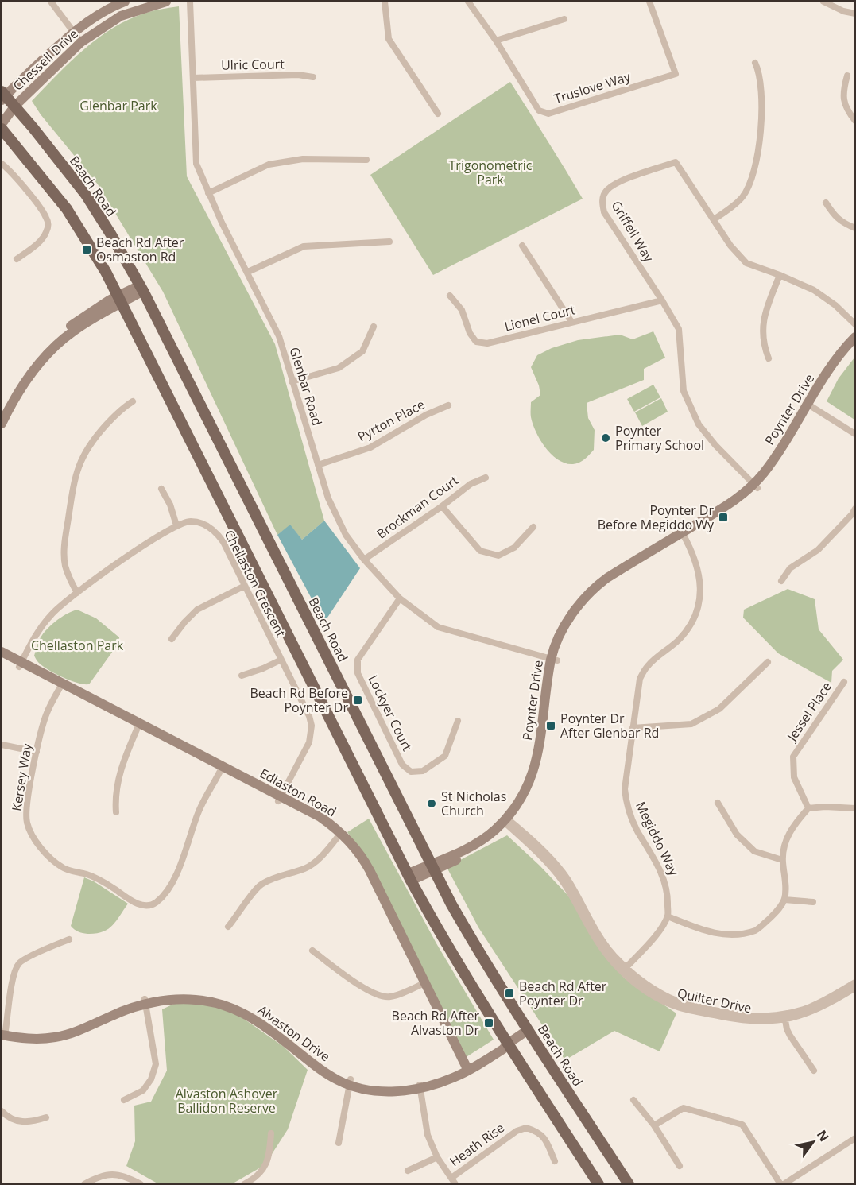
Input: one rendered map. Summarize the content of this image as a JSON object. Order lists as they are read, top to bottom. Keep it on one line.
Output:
{"streets":{"main road":["Beach Road"],"street":["Chessell Drive","Ulric Court","Truslove Way","Griffell Way","Lionel Court","Glenbar Road","Poynter Drive","Pyrton Place","Brockman Court","Chellaston Crescent","Jessel Place","Lockyer Court","Kersey Way","Edlaston Road","Megiddo Way","Quilter Drive","Alvaston Drive","Heath Rise"]},"crossings":[["Chessell Drive","Beach Road"],["Ulric Court","Glenbar Road"],["Beach Road","Poynter Drive"],["Beach Road","Alvaston Drive"],["Griffell Way","Lionel Court"],["Griffell Way","Poynter Drive"],["Glenbar Road","Poynter Drive"],["Glenbar Road","Pyrton Place"],["Glenbar Road","Brockman Court"],["Glenbar Road","Lockyer Court"],["Poynter Drive","Megiddo Way"],["Poynter Drive","Quilter Drive"],["Chellaston Crescent","Edlaston Road"],["Kersey Way","Edlaston Road"],["Edlaston Road","Alvaston Drive"]],"parks":["Glenbar Park","Trigonometric Park","Chellaston Park","Alvaston Ashover Ballidon Reserve"],"places":{"transit":["Beach Rd After Osmaston Rd","Poynter Dr Before Megiddo Wy","Beach Rd Before Poynter Dr","Poynter Dr After Glenbar Rd","Beach Rd After Poynter Dr","Beach Rd After Alvaston Dr"],"other":["Poynter Primary School","St Nicholas Church"]},"north":"top right"}
